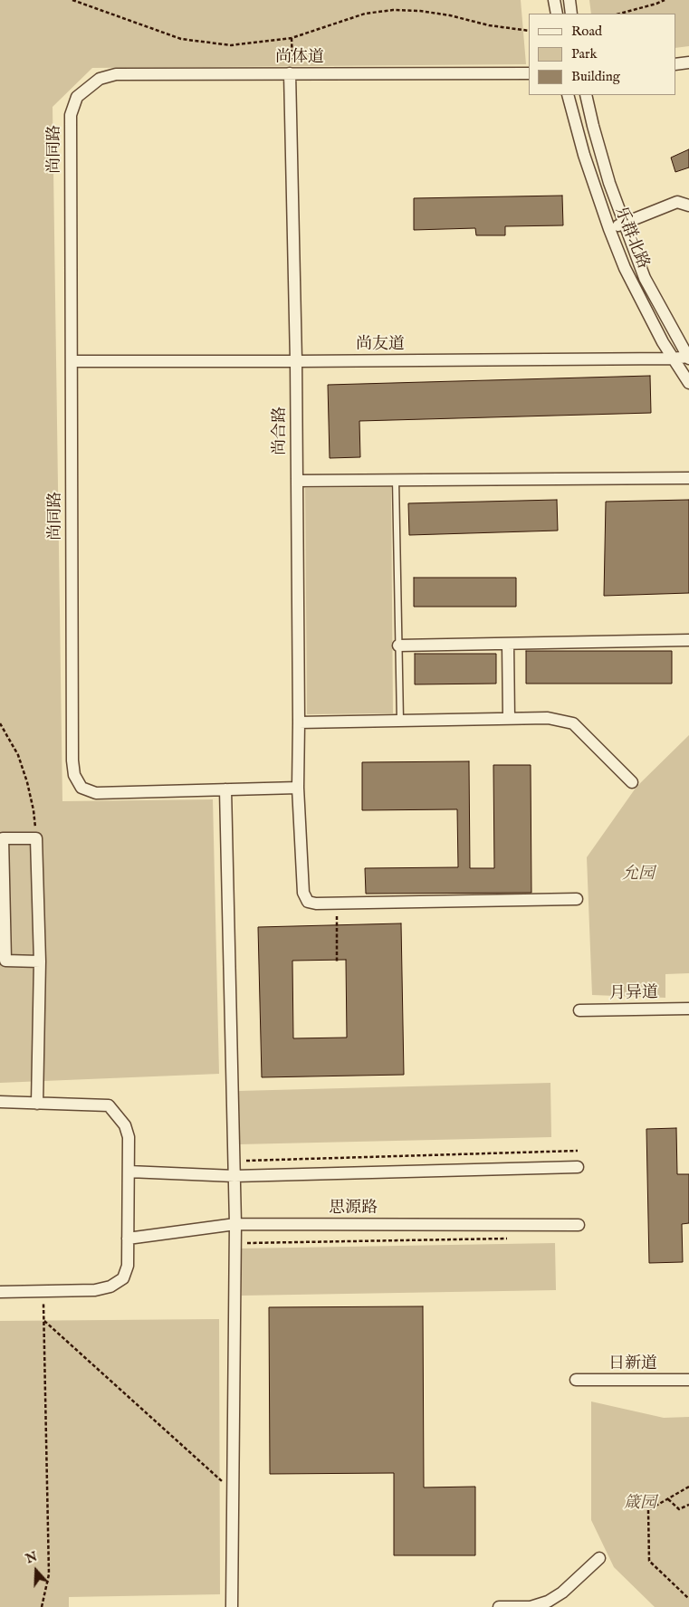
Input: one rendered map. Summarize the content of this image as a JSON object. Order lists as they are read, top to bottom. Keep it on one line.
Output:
{"streets":{"street":["尚体道","尚同路","乐群北路","尚友道","尚合路","月异道","思源路","日新道"]},"crossings":[["尚体道","尚同路"],["尚体道","尚合路"],["尚同路","尚友道"],["尚同路","尚合路"],["乐群北路","尚友道"],["尚友道","尚合路"]],"parks":["允园","箴园"],"legend":["Road","Park","Building"],"north":"top"}
